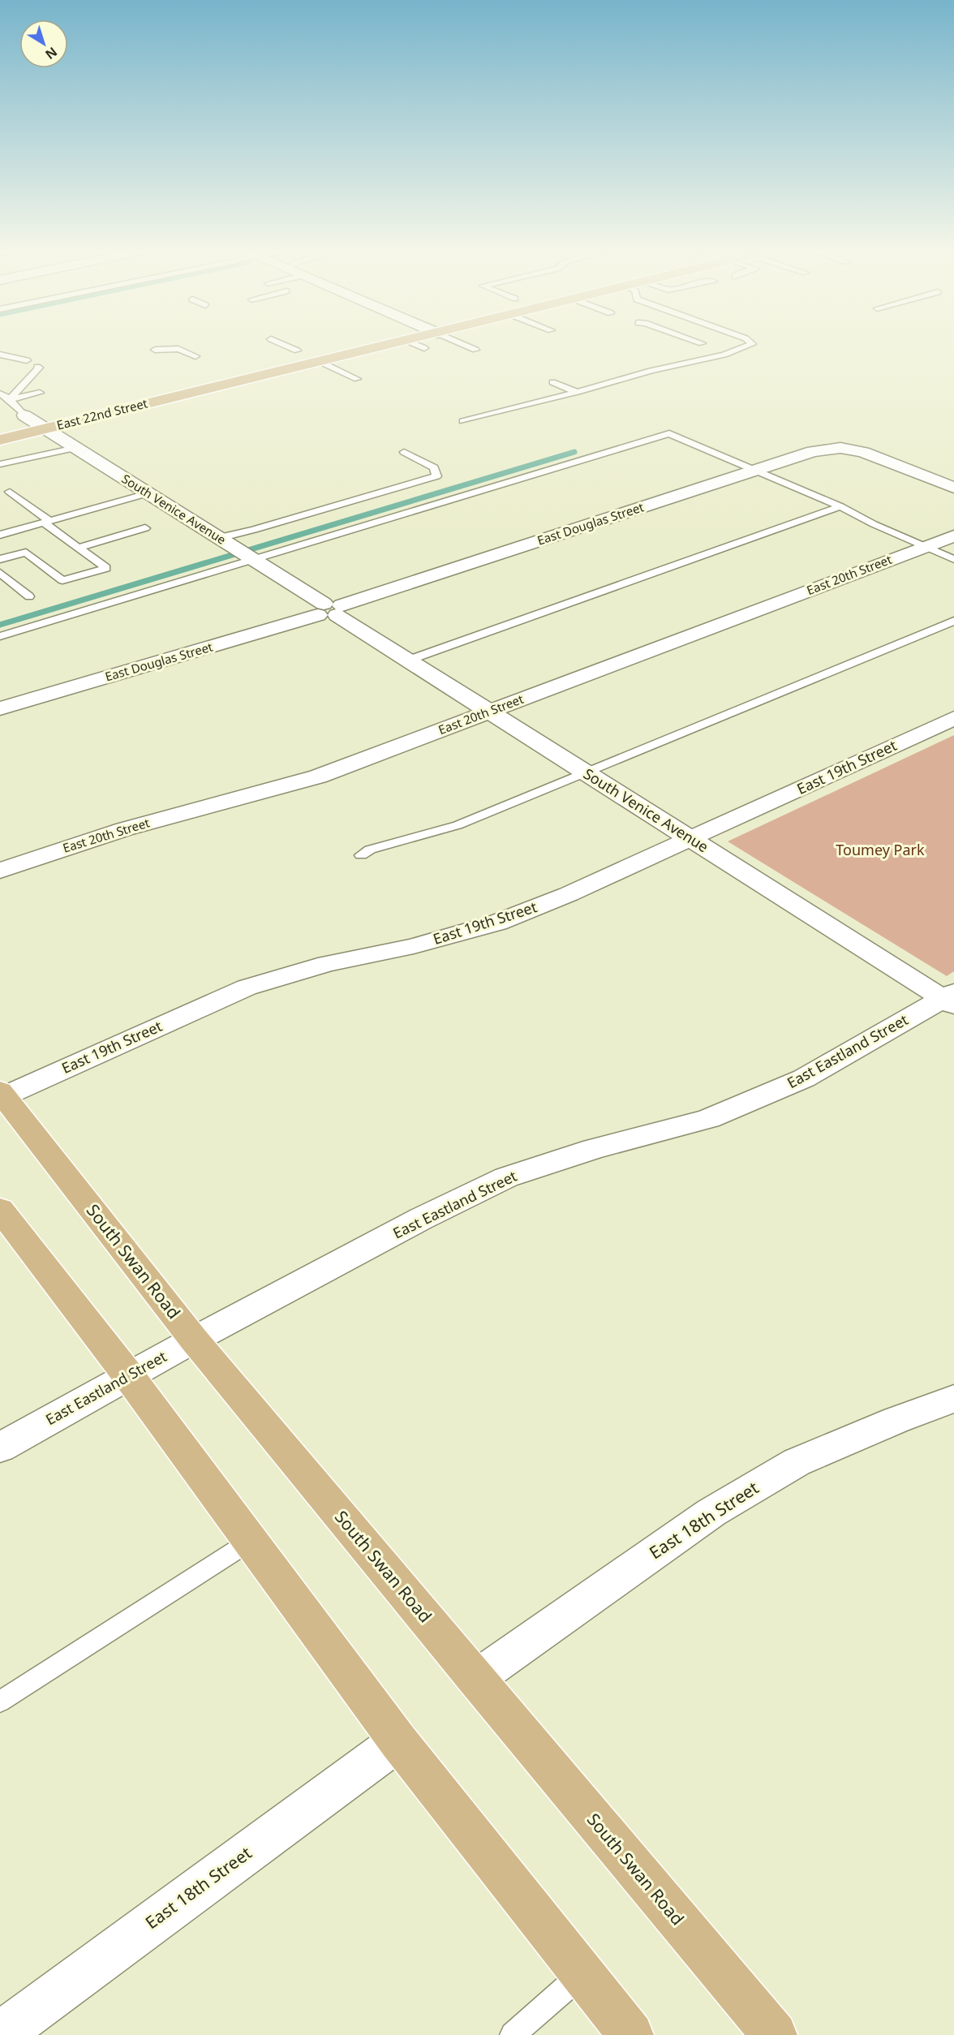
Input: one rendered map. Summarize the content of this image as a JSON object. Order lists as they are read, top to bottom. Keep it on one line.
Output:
{"streets":{"main road":["East 22nd Street","South Swan Road"],"street":["South Venice Avenue","East Douglas Street","East 20th Street","East 19th Street","East Eastland Street","East 18th Street"]},"crossings":[["East 22nd Street","South Venice Avenue"],["South Venice Avenue","East Douglas Street"],["South Venice Avenue","East 20th Street"],["South Venice Avenue","East 19th Street"],["South Venice Avenue","East Eastland Street"],["East 19th Street","South Swan Road"],["East Eastland Street","South Swan Road"],["South Swan Road","East 18th Street"]],"parks":["Toumey Park"],"north":"bottom right"}
